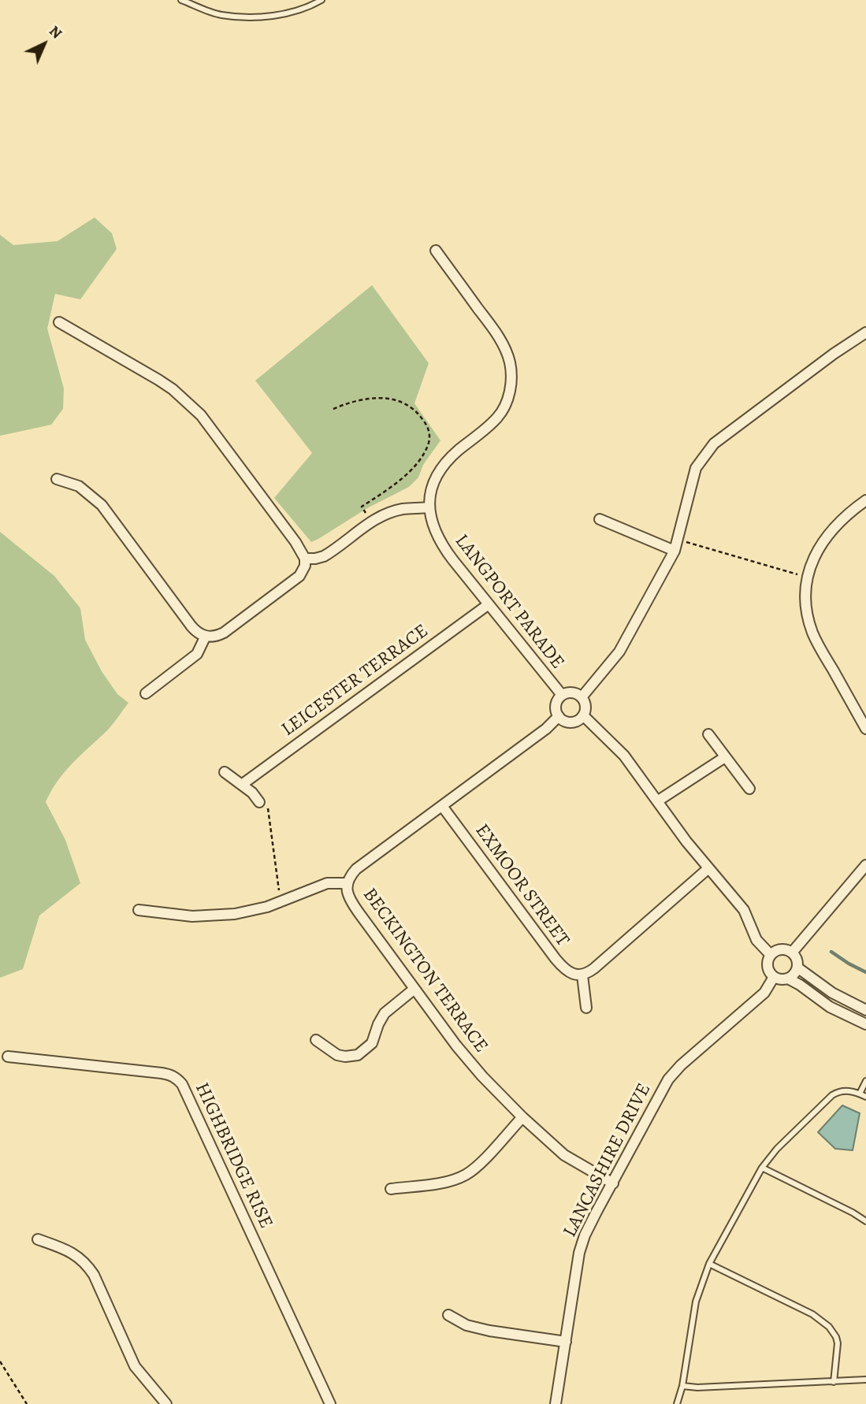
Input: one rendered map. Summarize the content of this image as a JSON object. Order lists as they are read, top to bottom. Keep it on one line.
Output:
{"streets":{"street":["LANGPORT PARADE","LEICESTER TERRACE","EXMOOR STREET","BECKINGTON TERRACE","HIGHBRIDGE RISE","LANCASHIRE DRIVE"]},"crossings":[["LANGPORT PARADE","LEICESTER TERRACE"],["LANGPORT PARADE","BECKINGTON TERRACE"],["EXMOOR STREET","BECKINGTON TERRACE"],["BECKINGTON TERRACE","LANCASHIRE DRIVE"]],"north":"top right"}
